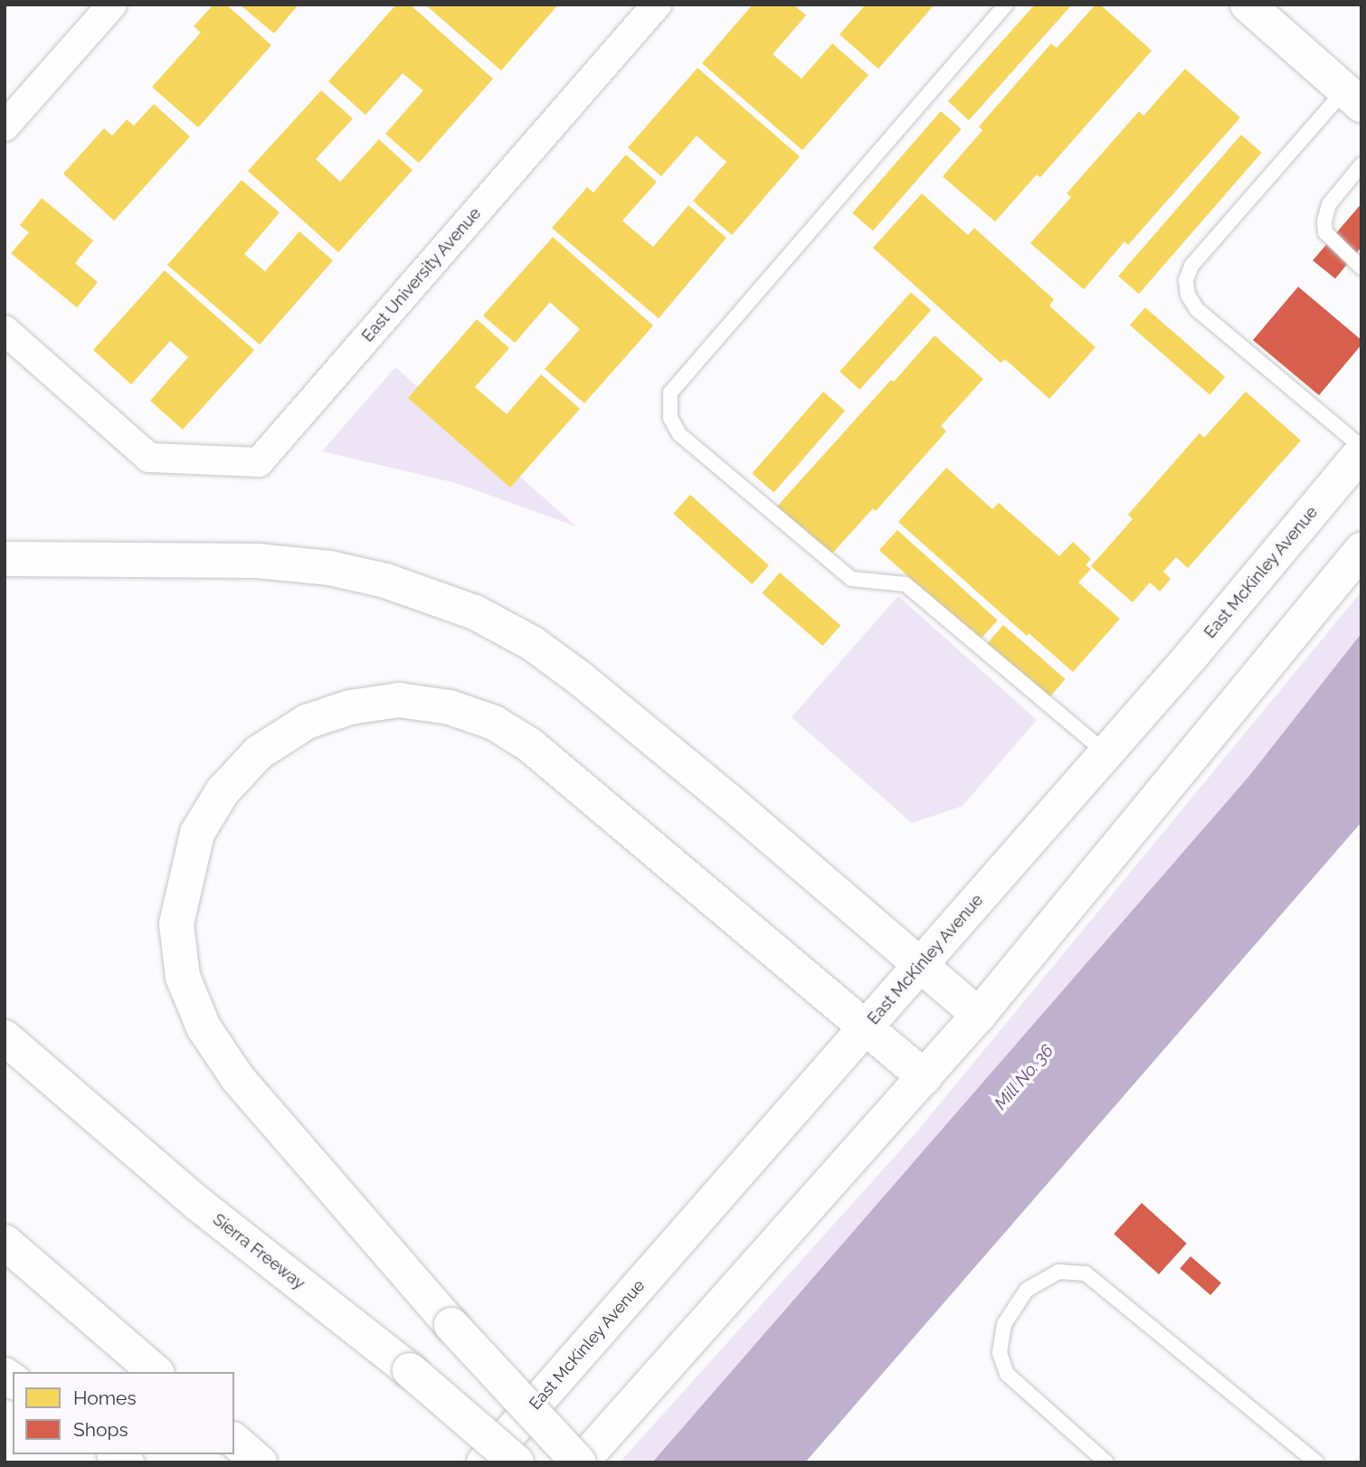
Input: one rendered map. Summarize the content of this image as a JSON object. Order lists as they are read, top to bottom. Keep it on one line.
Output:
{"streets":{"main road":["East McKinley Avenue","Sierra Freeway"],"street":["East University Avenue"]},"water":["Mill No. 36"],"legend":["Homes","Shops"]}
